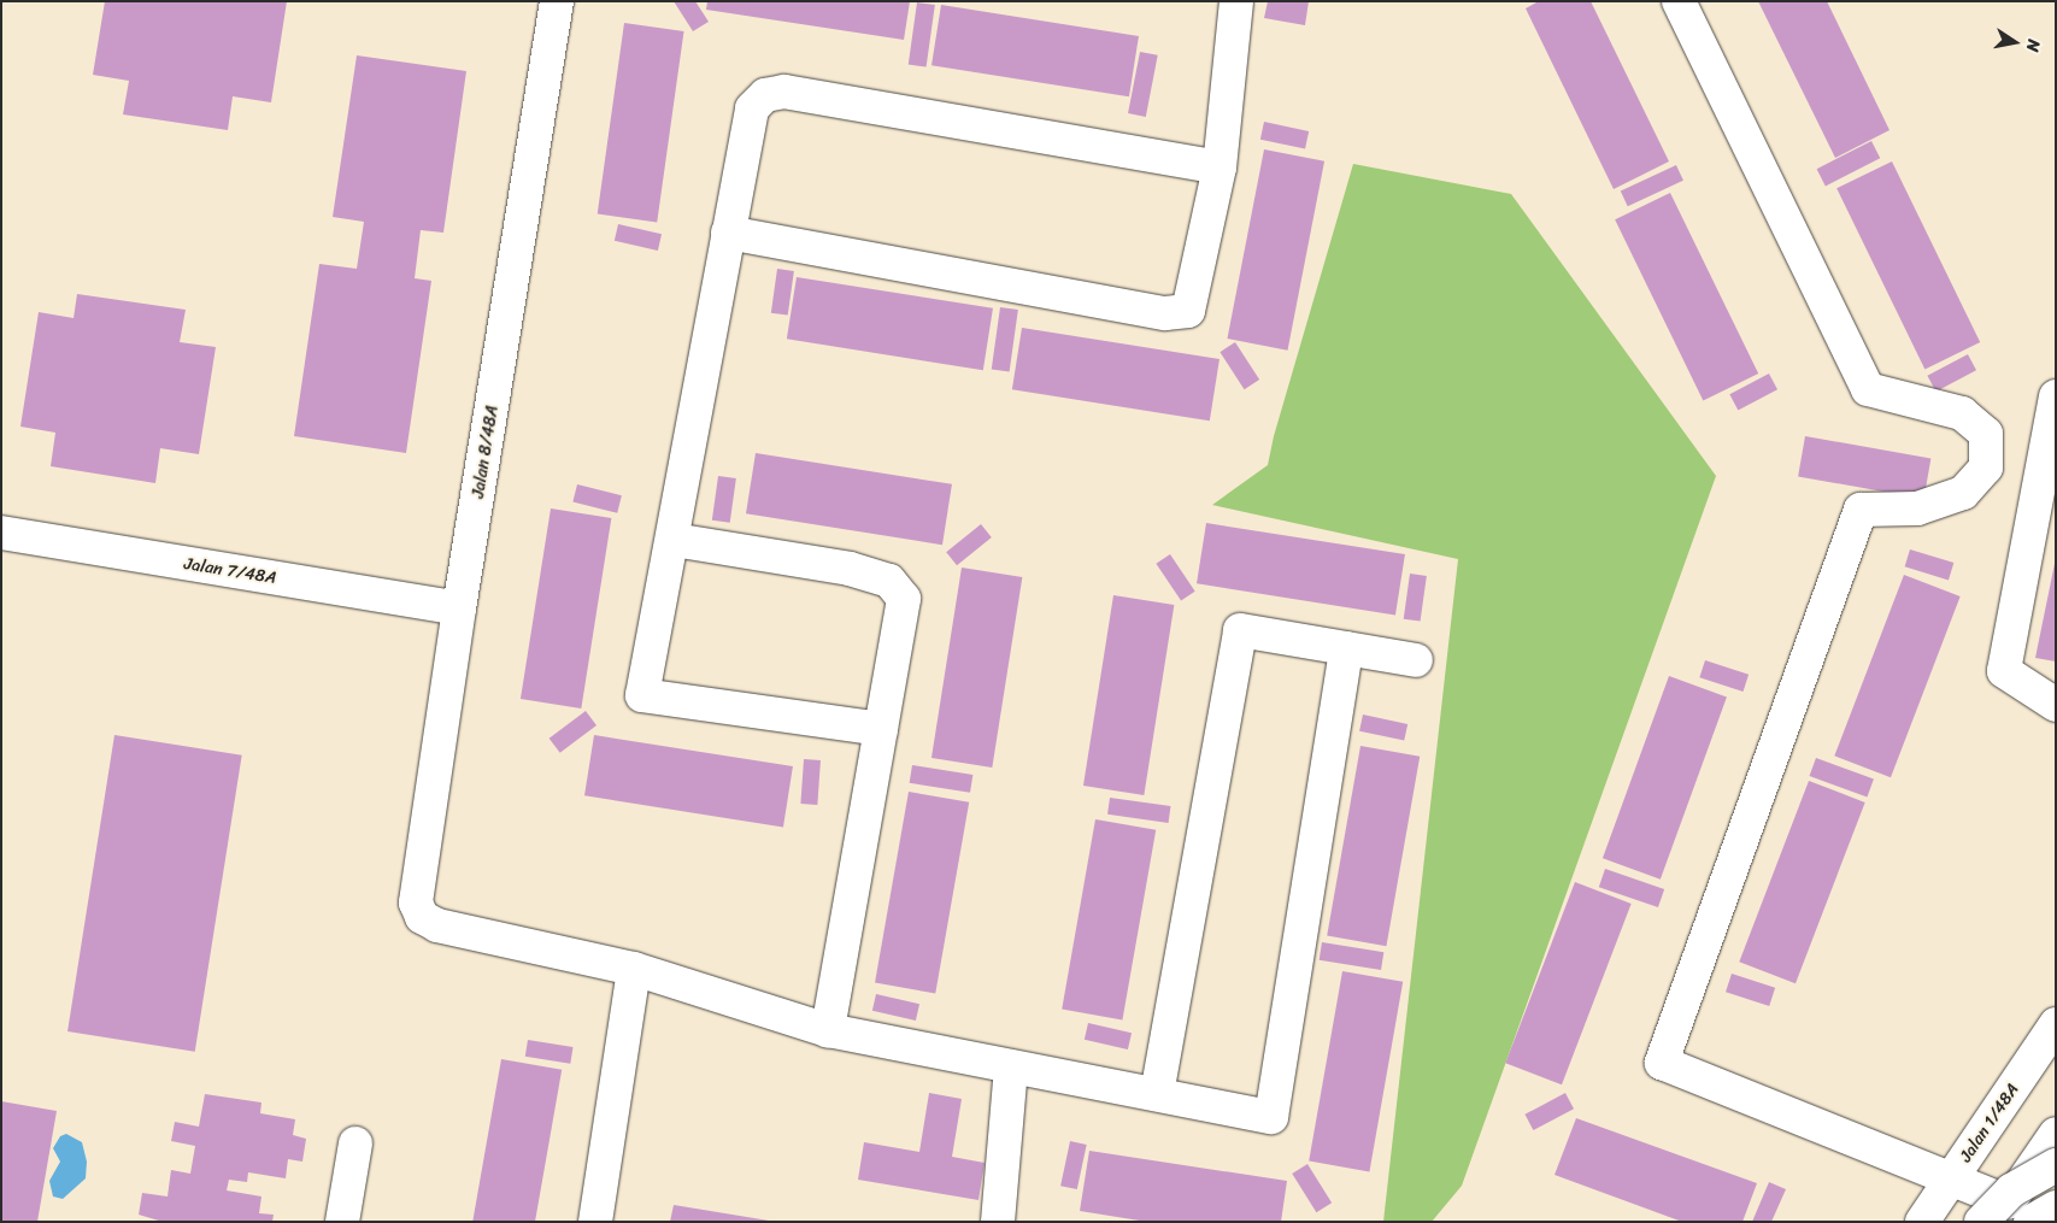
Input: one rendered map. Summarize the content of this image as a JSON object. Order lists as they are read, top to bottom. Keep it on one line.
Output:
{"streets":{"main road":["Jalan 8/48A","Jalan 7/48A","Jalan 1/48A"]},"crossings":[["Jalan 8/48A","Jalan 7/48A"]],"north":"right"}
